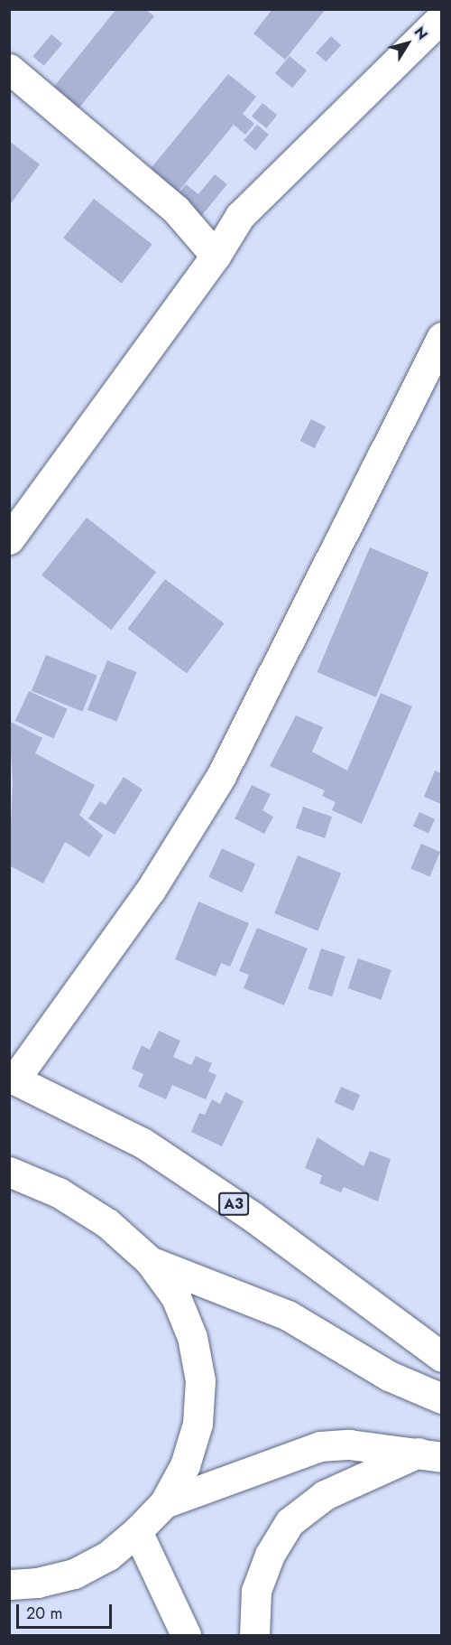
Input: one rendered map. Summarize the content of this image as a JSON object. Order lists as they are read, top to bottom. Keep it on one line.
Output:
{"streets":{"main road":["A3"]},"scale_bar":"20 m","north":"top right"}
